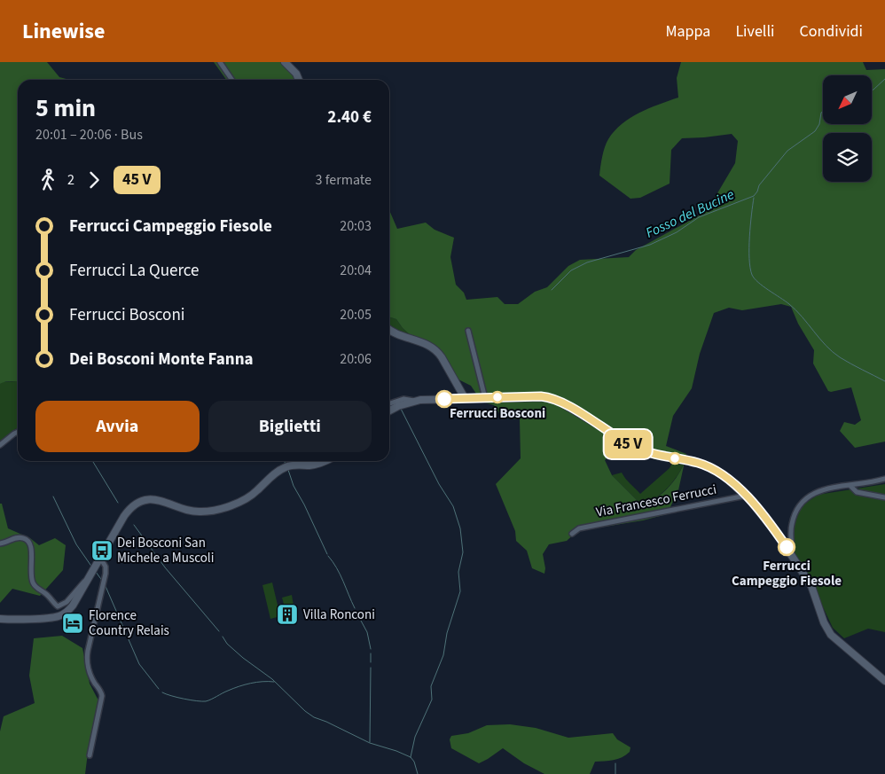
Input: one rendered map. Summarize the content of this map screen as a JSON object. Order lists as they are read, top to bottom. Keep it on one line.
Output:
{"streets":{"main road":["Via Francesco Ferrucci"]},"water":["Fosso del Bucine"],"places":{"other":["Ferrucci Bosconi","Ferrucci Campeggio Fiesole"],"bus stop":["Dei Bosconi San Michele a Muscoli"],"building":["Villa Ronconi"],"hotel":["Florence Country Relais"]},"north":"bottom left","page":{"header":"Linewise","nav":["Mappa","Livelli","Condividi"],"on_map":"45 V","heading":["5 min","20:01 – 20:06 · Bus","2.40 €"],"legs":["2","45 V","3 fermate"],"list":[{"name":"Ferrucci Campeggio Fiesole","value":"20:03"},{"name":"Ferrucci La Querce","value":"20:04"},{"name":"Ferrucci Bosconi","value":"20:05"},{"name":"Dei Bosconi Monte Fanna","value":"20:06"}],"buttons":["Avvia","Biglietti"]}}
